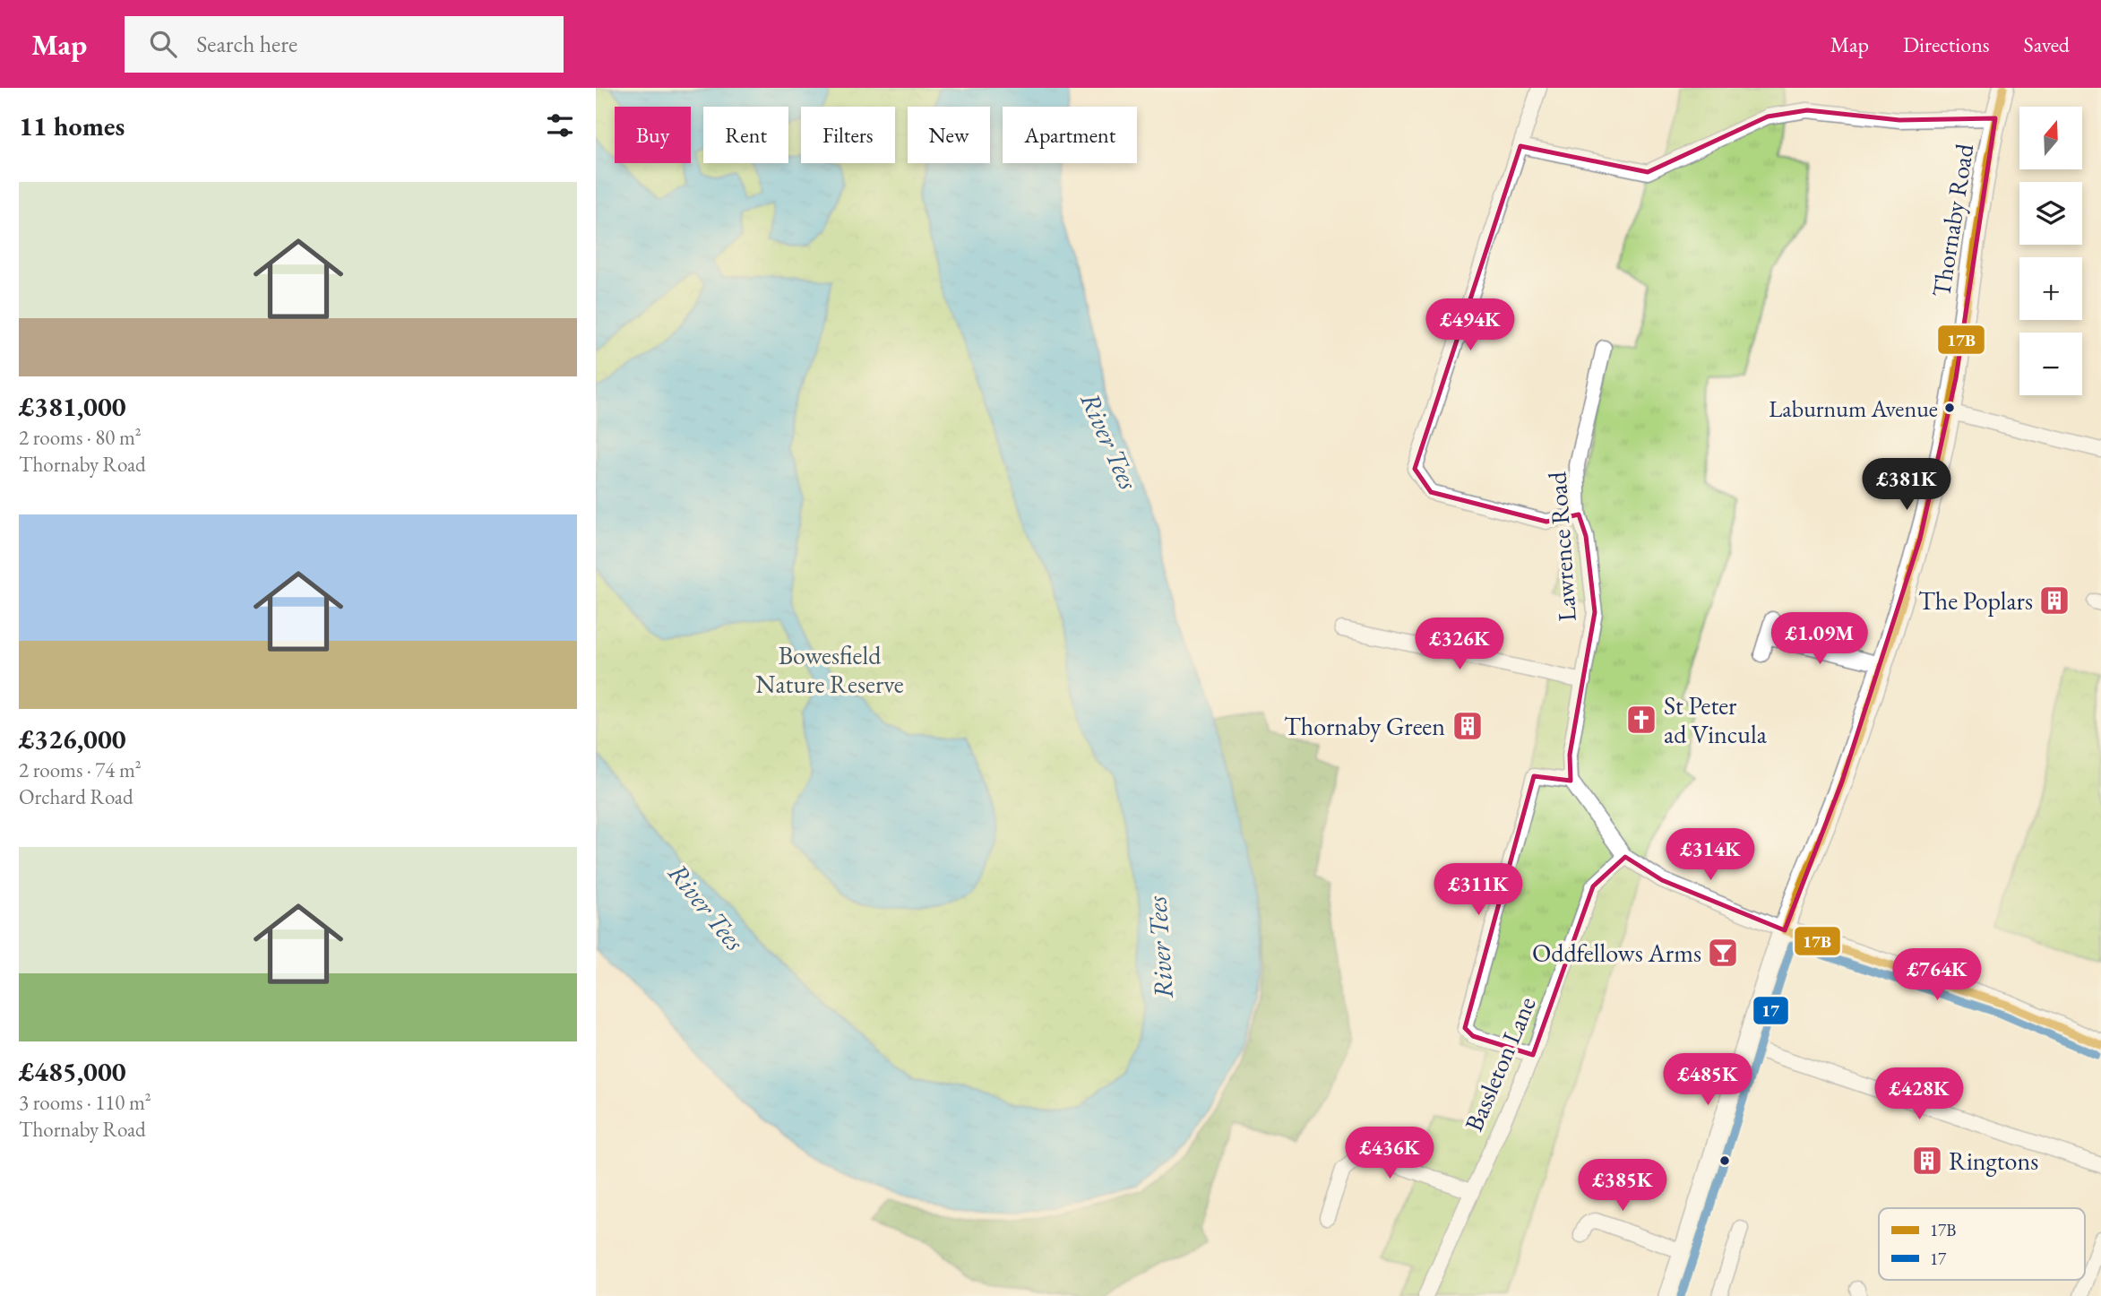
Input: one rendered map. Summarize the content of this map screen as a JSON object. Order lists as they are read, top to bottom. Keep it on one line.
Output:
{"streets":{"street":["Thornaby Road","Lawrence Road","Bassleton Lane"]},"water":["River Tees"],"parks":["Bowesfield Nature Reserve"],"places":{"other":["Laburnum Avenue"],"building":["The Poplars","Thornaby Green","Ringtons"],"church":["St Peter ad Vincula"],"bar":["Oddfellows Arms"]},"lines":["transit line 17B","transit line 17"],"legend":["17B","17"],"north":"top","page":{"header":"Map","search":"Search here","nav":["Map","Directions","Saved"],"heading":"11 homes","map_buttons":["+","−"],"chip":["Buy","Rent","Filters","New","Apartment"],"list":[{"name":"£381,000","note":"2 rooms · 80 m² · Thornaby Road"},{"name":"£326,000","note":"2 rooms · 74 m² · Orchard Road"},{"name":"£485,000","note":"3 rooms · 110 m² · Thornaby Road"}],"price":["£494K","£381K","£1.09M","£326K","£314K","£311K","£764K","£485K","£428K","£436K","£385K"]}}
